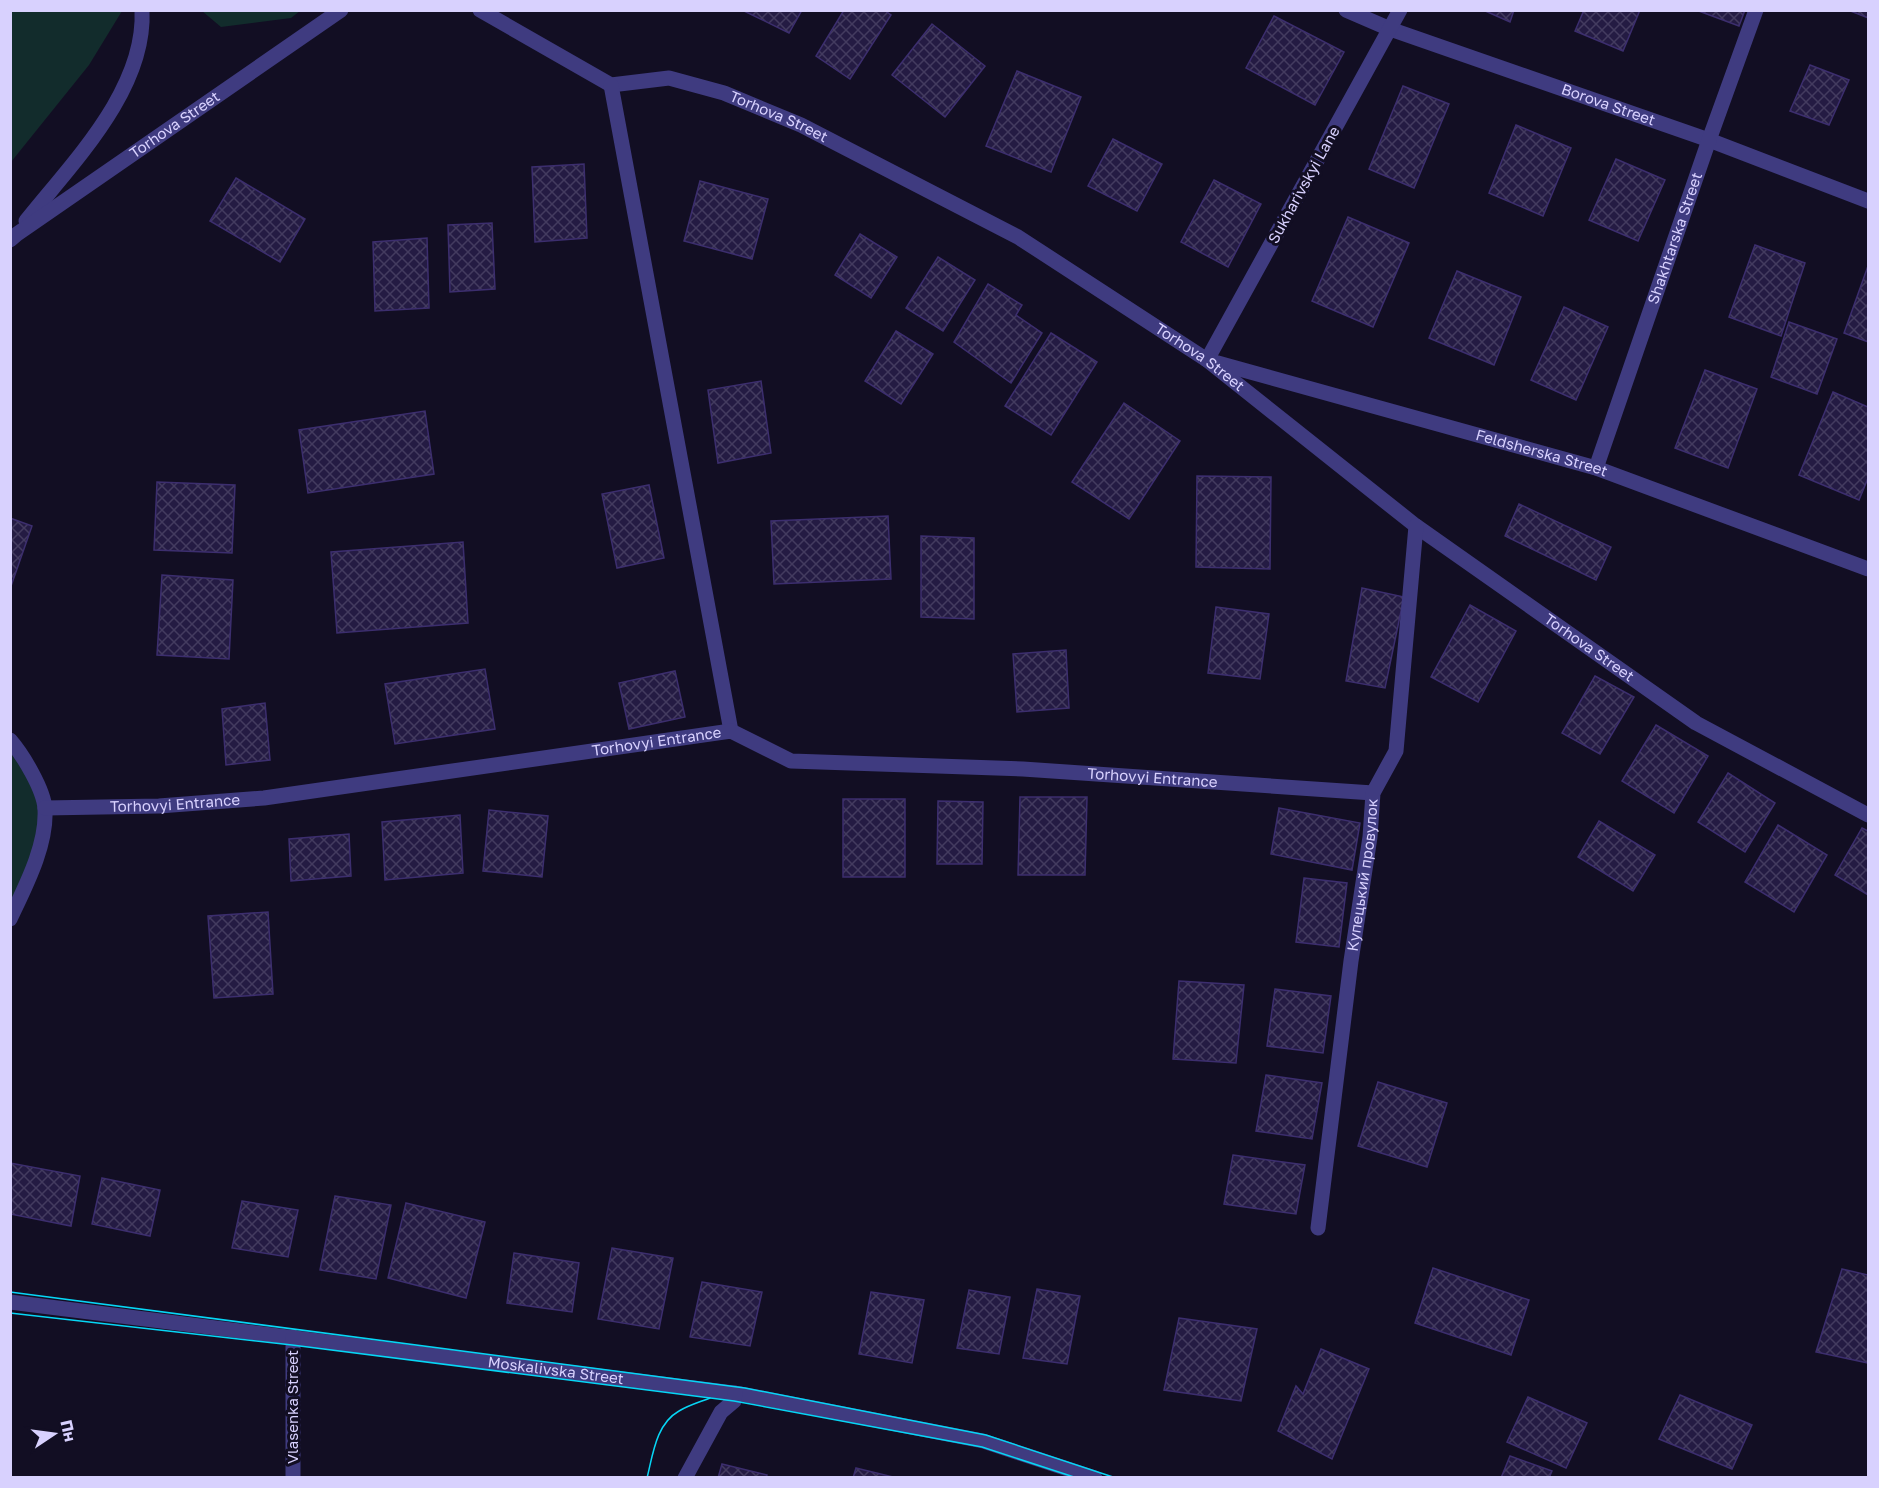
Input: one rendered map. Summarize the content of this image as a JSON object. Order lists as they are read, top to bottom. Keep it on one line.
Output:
{"streets":{"street":["Borova Street","Torhova Street","Sukharivskyi Lane","Shakhtarska Street","Feldsherska Street","Torhovyi Entrance","Купецький провулок","Moskalivska Street","Vlasenka Street"]},"crossings":[["Borova Street","Sukharivskyi Lane"],["Borova Street","Shakhtarska Street"],["Torhova Street","Sukharivskyi Lane"],["Torhova Street","Feldsherska Street"],["Torhova Street","Купецький провулок"],["Sukharivskyi Lane","Feldsherska Street"],["Shakhtarska Street","Feldsherska Street"],["Torhovyi Entrance","Купецький провулок"],["Moskalivska Street","Vlasenka Street"]],"north":"right"}
